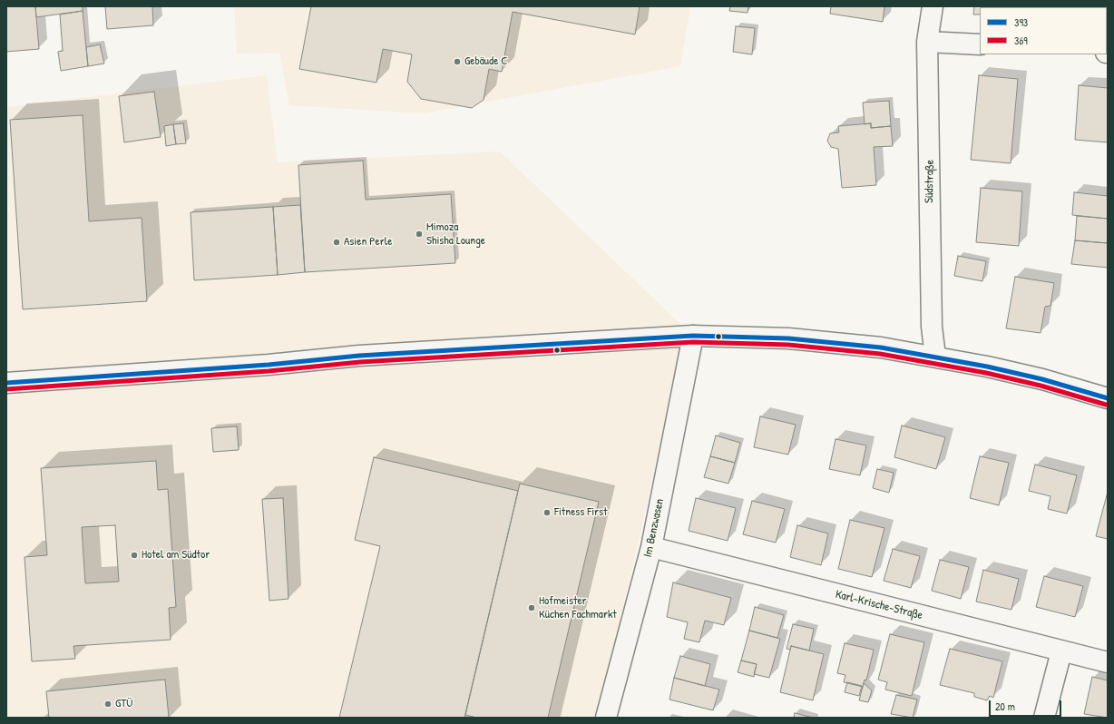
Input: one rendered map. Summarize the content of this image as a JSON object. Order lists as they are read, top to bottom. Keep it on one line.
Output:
{"streets":{"street":["Südstraße","Im Benzwasen","Karl-Krische-Straße"]},"crossings":[["Im Benzwasen","Karl-Krische-Straße"]],"places":["Gebäude C","Mimoza Shisha Lounge","Asien Perle","Fitness First","Hotel am Südtor","Hofmeister Küchen Fachmarkt","GTÜ"],"lines":["transit line 393","transit line 369"],"legend":["393","369"],"scale_bar":"20 m"}
